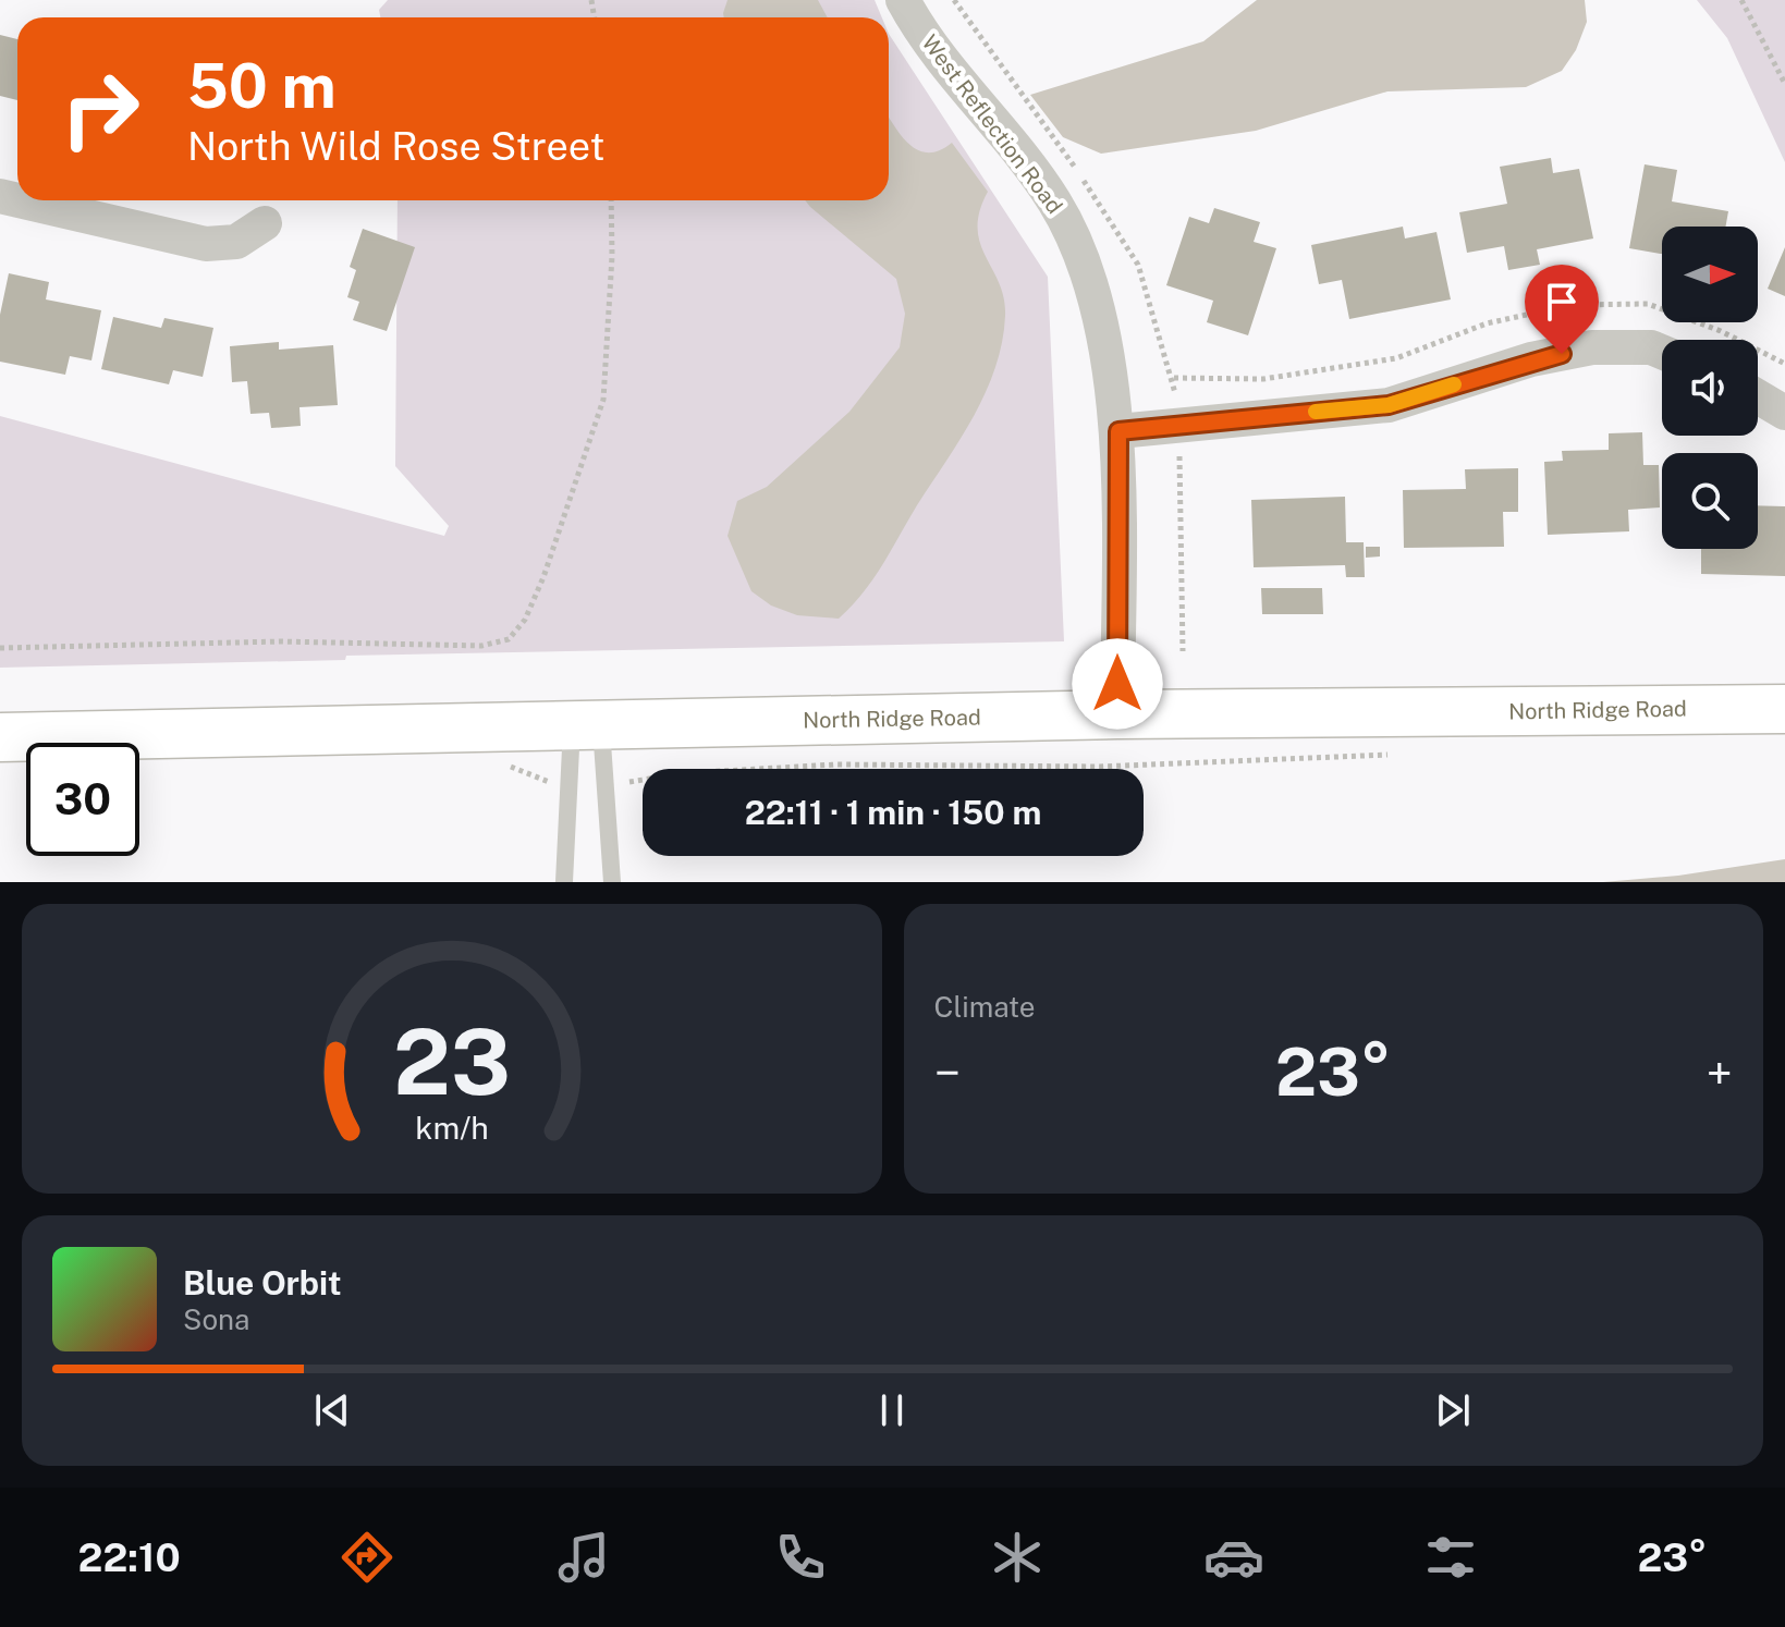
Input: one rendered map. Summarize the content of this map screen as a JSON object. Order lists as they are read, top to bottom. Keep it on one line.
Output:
{"streets":{"main road":["North Ridge Road"],"street":["West Reflection Road"]},"crossings":[["West Reflection Road","North Ridge Road"]],"north":"right","page":{"turn":["50 m","North Wild Rose Street"],"limit":"30","trip":"22:11 · 1 min · 150 m","tile":"Climate","heat":["−","23°","+"],"song":["Blue Orbit","Sona"],"tabs":["22:10","23°"],"gauge":["23","km/h"]}}
